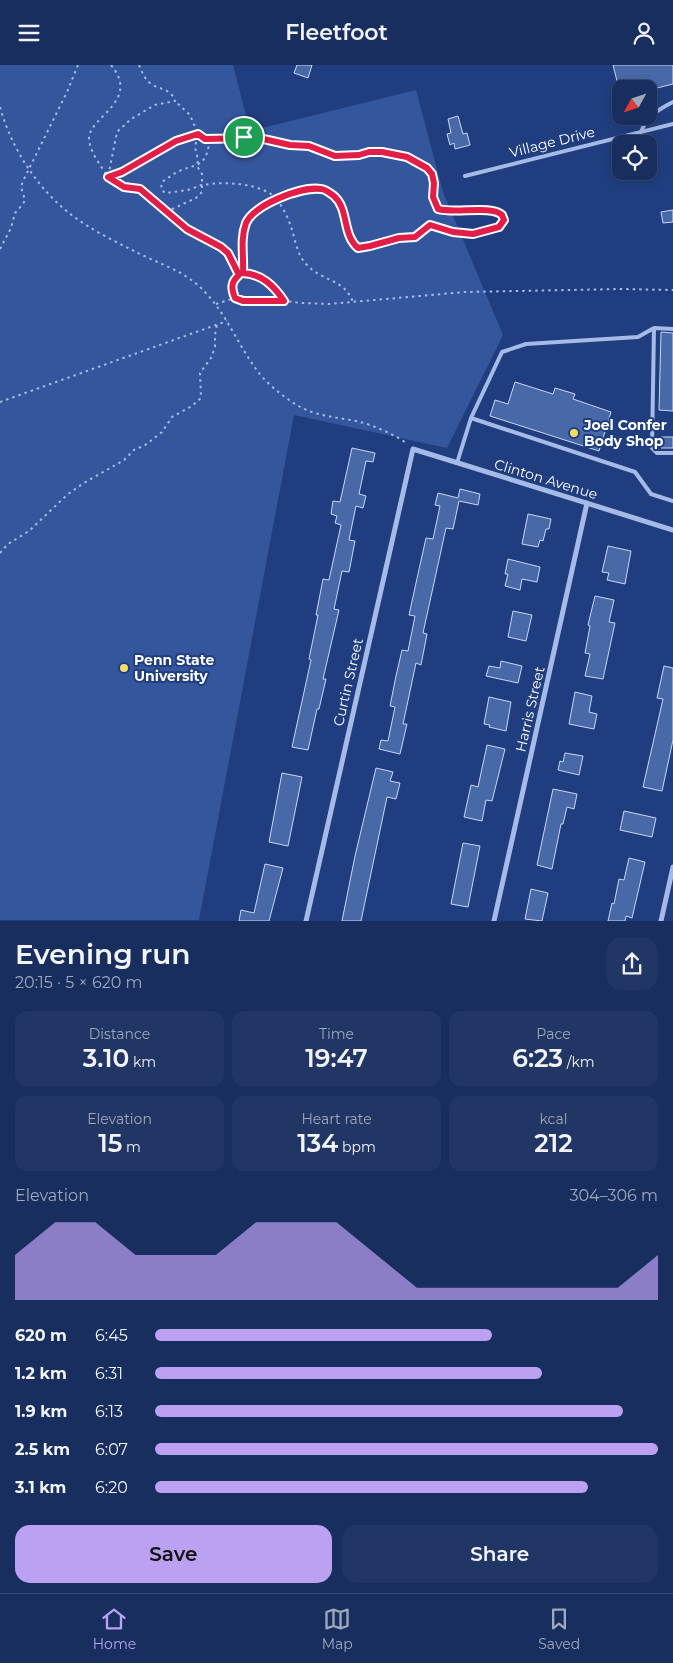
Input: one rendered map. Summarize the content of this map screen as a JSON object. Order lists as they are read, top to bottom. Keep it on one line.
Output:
{"streets":{"street":["Clinton Avenue","Curtin Street","Harris Street"],"lane":["Village Drive"]},"crossings":[["Clinton Avenue","Curtin Street"],["Clinton Avenue","Harris Street"]],"places":["Joel Confer Body Shop","Penn State University"],"north":"bottom left","page":{"header":"Fleetfoot","heading":["Evening run","20:15 · 5 × 620 m"],"stats":[["Distance","3.10 km"],["Time","19:47"],["Pace","6:23 /km"],["Elevation","15 m"],["Heart rate","134 bpm"],["kcal","212"]],"chart":["Elevation","304–306 m"],"list":[{"name":"620 m","note":"6:45"},{"name":"1.2 km","note":"6:31"},{"name":"1.9 km","note":"6:13"},{"name":"2.5 km","note":"6:07"},{"name":"3.1 km","note":"6:20"}],"buttons":["Save","Share"],"tabs":["Home","Map","Saved"]}}
